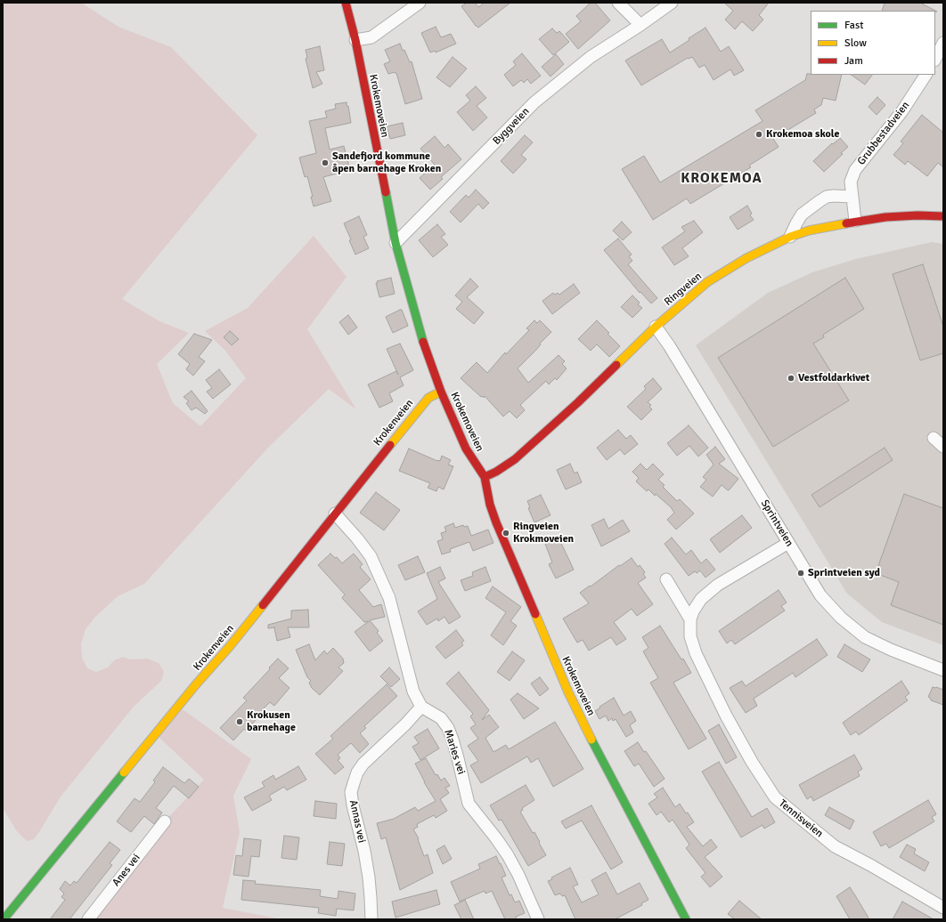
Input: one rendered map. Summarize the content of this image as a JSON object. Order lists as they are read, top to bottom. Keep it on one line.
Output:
{"streets":{"main road":["Krokemoveien","Ringveien","Krokenveien"],"street":["Byggveien","Grubbestadveien","Sprintveien","Maries vei","Tennisveien","Annas vei","Anes vei"]},"crossings":[["Krokemoveien","Byggveien"],["Krokemoveien","Ringveien"],["Krokemoveien","Krokenveien"],["Grubbestadveien","Ringveien"],["Ringveien","Sprintveien"],["Sprintveien","Tennisveien"],["Maries vei","Annas vei"]],"districts":["KROKEMOA"],"places":["Krokemoa skole","Sandefjord kommune åpen barnehage Kroken","Vestfoldarkivet","Ringveien Krokmoveien","Sprintveien syd","Krokusen barnehage"],"legend":["Fast","Slow","Jam"]}
